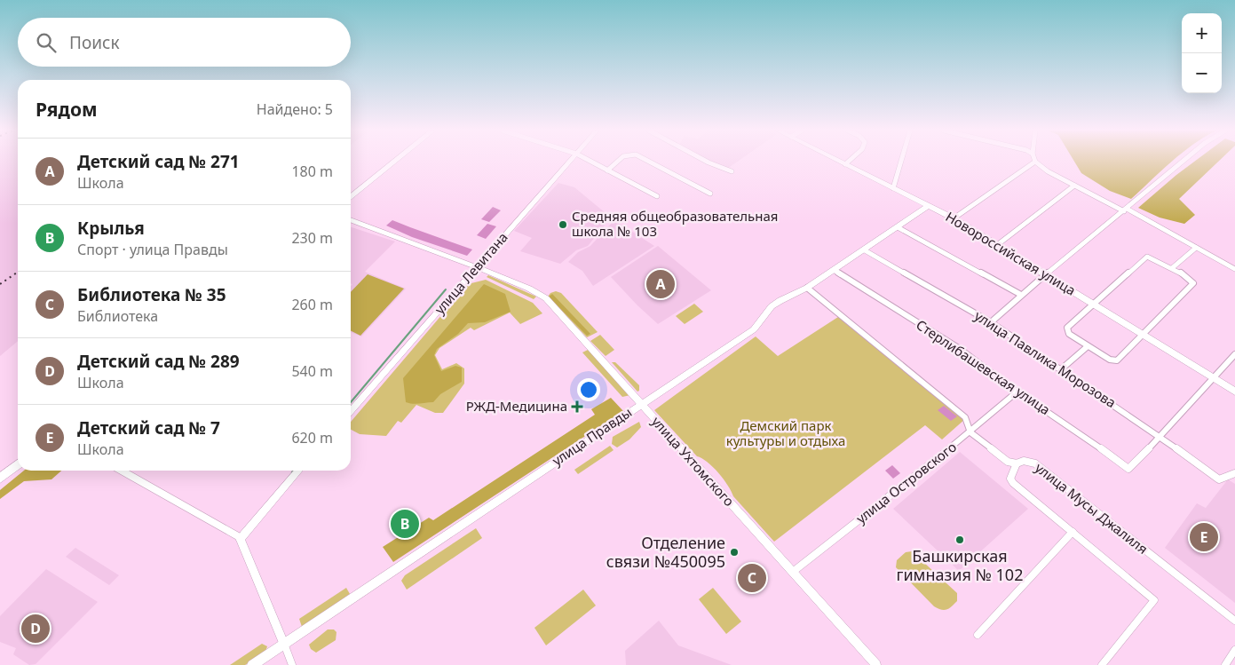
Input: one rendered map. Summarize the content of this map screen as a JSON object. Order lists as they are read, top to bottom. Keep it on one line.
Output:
{"streets":{"main road":["Новороссийская улица","улица Правды"],"street":["улица Левитана","улица Павлика Морозова","Стерлибашевская улица","улица Ухтомского","улица Островского","улица Мусы Джалиля"]},"crossings":[["Новороссийская улица","улица Правды"],["улица Левитана","улица Ухтомского"],["улица Павлика Морозова","Стерлибашевская улица"],["улица Павлика Морозова","улица Правды"],["Стерлибашевская улица","улица Правды"],["Стерлибашевская улица","улица Островского"],["улица Правды","улица Ухтомского"],["улица Правды","улица Мусы Джалиля"],["улица Ухтомского","улица Островского"],["улица Островского","улица Мусы Джалиля"]],"parks":["Демский парк культуры и отдыха"],"places":{"other":["Средняя общеобразовательная школа № 103","Башкирская гимназия № 102","Отделение связи №450095"],"health":["РЖД-Медицина"]},"page":{"map_buttons":["+","−"],"search":"Поиск","heading":["Рядом","Найдено: 5"],"list":[{"mark":"A","name":"Детский сад № 271","note":"Школа","value":"180 m"},{"mark":"B","name":"Крылья","note":"Спорт · улица Правды","value":"230 m"},{"mark":"C","name":"Библиотека № 35","note":"Библиотека","value":"260 m"},{"mark":"D","name":"Детский сад № 289","note":"Школа","value":"540 m"},{"mark":"E","name":"Детский сад № 7","note":"Школа","value":"620 m"}],"pins":["A","B","E","C","D"]}}
